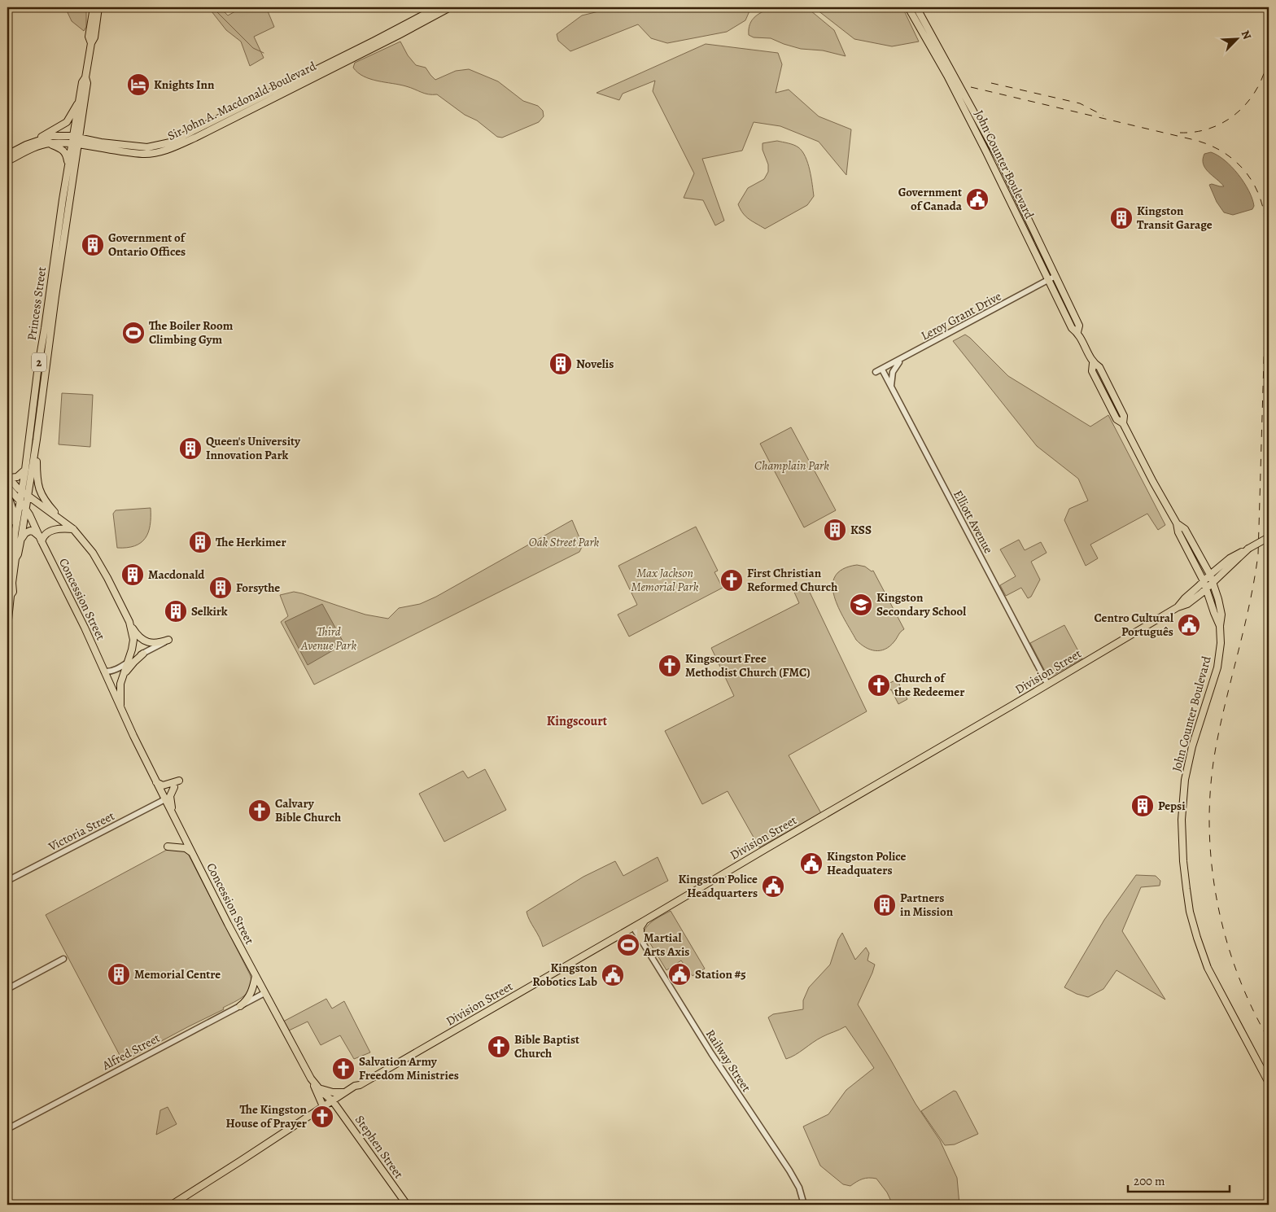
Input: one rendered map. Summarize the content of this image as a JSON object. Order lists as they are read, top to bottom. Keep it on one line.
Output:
{"streets":{"main road":["Sir John A. Macdonald Boulevard","John Counter Boulevard","Princess Street","2","Concession Street","Division Street","Stephen Street"],"street":["Leroy Grant Drive","Elliott Avenue","Victoria Street","Alfred Street","Railway Street"]},"crossings":[["Sir John A. Macdonald Boulevard","Princess Street"],["John Counter Boulevard","Leroy Grant Drive"],["John Counter Boulevard","Division Street"],["Princess Street","Concession Street"],["Leroy Grant Drive","Elliott Avenue"],["Elliott Avenue","Division Street"],["Concession Street","Division Street"],["Concession Street","Victoria Street"],["Concession Street","Alfred Street"],["Concession Street","Stephen Street"],["Division Street","Railway Street"],["Division Street","Stephen Street"]],"districts":["Kingscourt"],"parks":["Champlain Park","Oak Street Park","Max Jackson Memorial Park","Third Avenue Park"],"places":{"hotel":["Knights Inn"],"public building":["Government of Canada","Centro Cultural Português","Kingston Police Headquaters","Kingston Police Headquarters","Station #5","Kingston Robotics Lab"],"building":["Kingston Transit Garage","Government of Ontario Offices","Novelis","Queen's University Innovation Park","KSS","The Herkimer","Macdonald","Forsythe","Selkirk","Pepsi","Partners in Mission","Memorial Centre"],"sports":["The Boiler Room Climbing Gym","Martial Arts Axis"],"church":["First Christian Reformed Church","Kingscourt Free Methodist Church (FMC)","Church of the Redeemer","Calvary Bible Church","Bible Baptist Church","Salvation Army Freedom Ministries","The Kingston House of Prayer"],"school or university":["Kingston Secondary School"]},"scale_bar":"200 m","north":"top right"}
